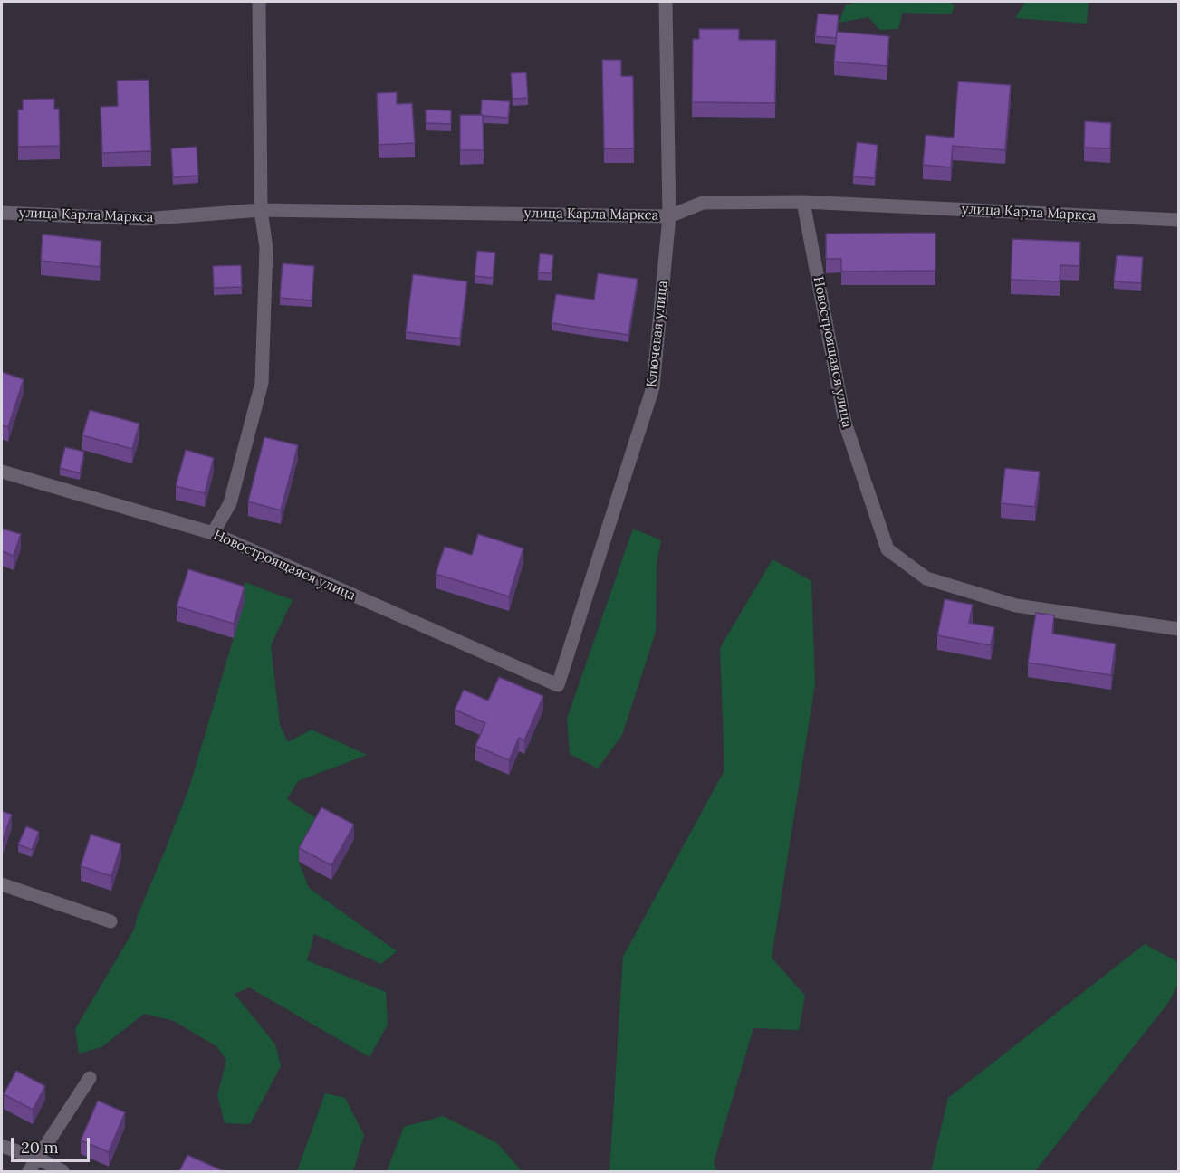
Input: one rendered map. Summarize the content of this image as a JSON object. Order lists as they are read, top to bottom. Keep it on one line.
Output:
{"streets":{"street":["улица Карла Маркса","Ключевая улица","Новостроящаяся улица"]},"crossings":[["улица Карла Маркса","Ключевая улица"],["улица Карла Маркса","Новостроящаяся улица"],["Ключевая улица","Новостроящаяся улица"]],"scale_bar":"20 m"}
